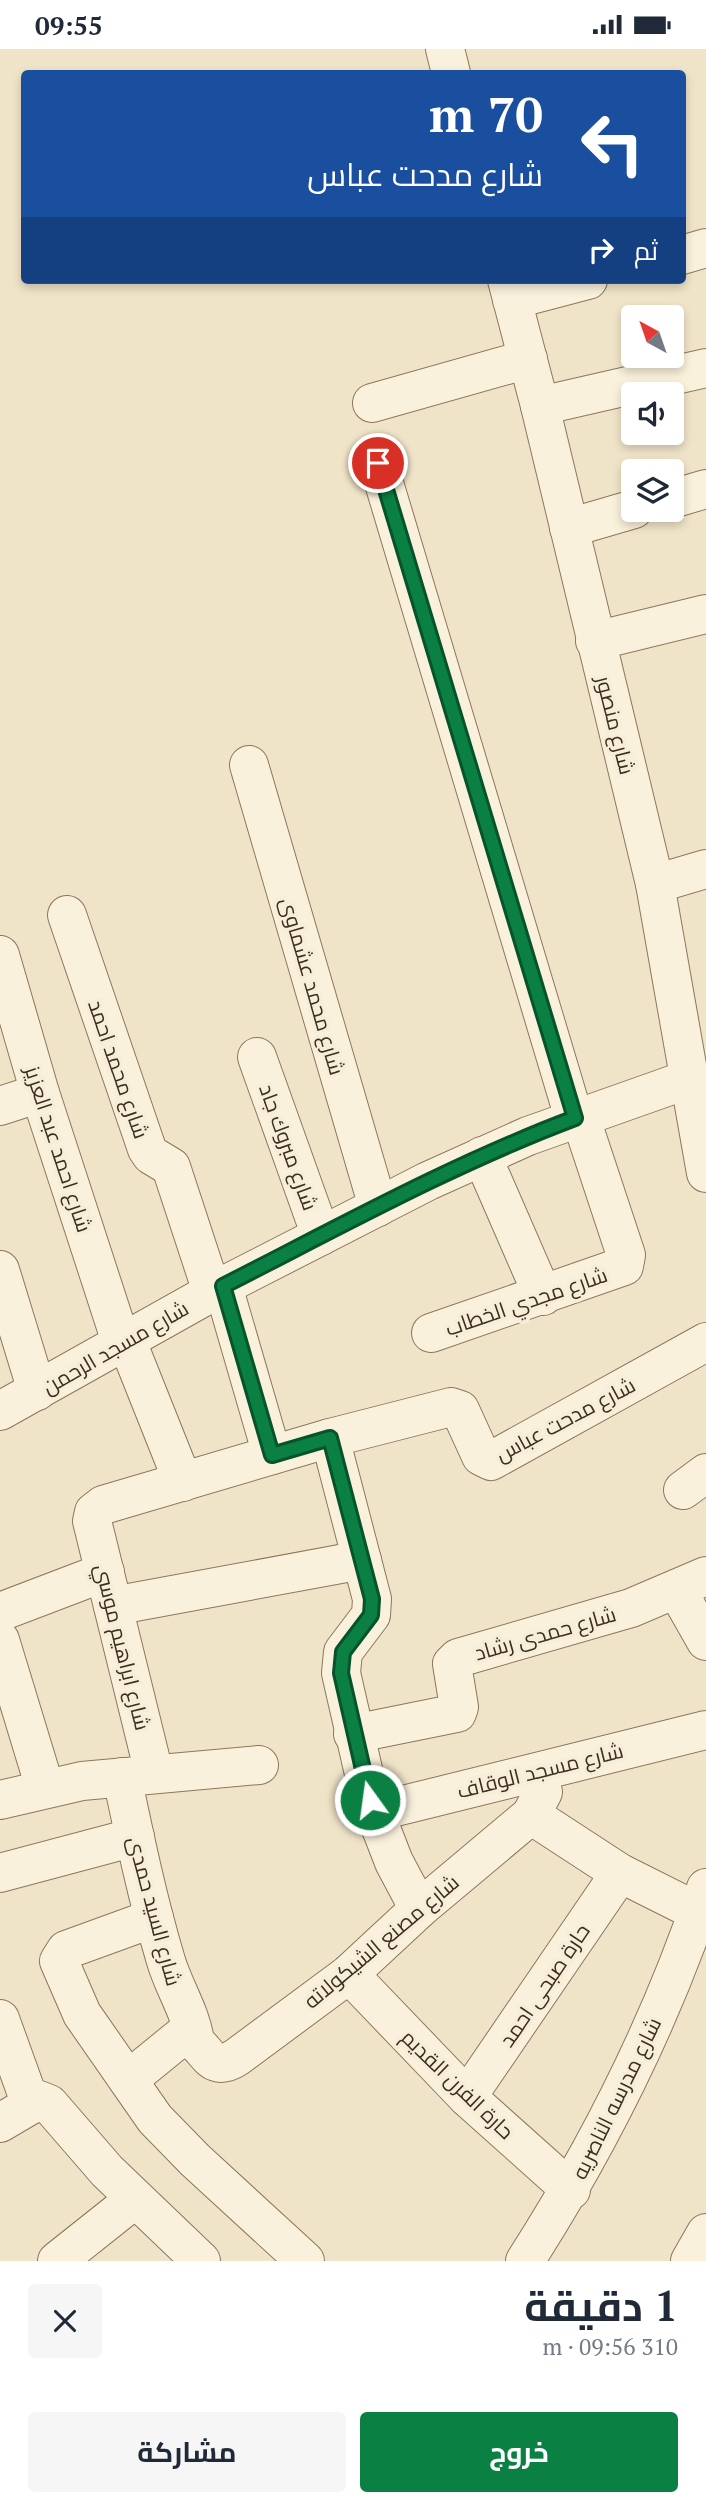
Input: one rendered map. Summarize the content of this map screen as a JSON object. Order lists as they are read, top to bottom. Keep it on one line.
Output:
{"streets":{"street":["شارع منصور","شارع محمد عشماوى","شارع محمد احمد","شارع مبروك جاد","شارع احمد عبد العزيز","شارع مجدي الخطاب","شارع مسجد الرحمن","شارع مدحت عباس","شارع حمدى رشاد","شارع ابراهيم موسي","شارع مسجد الوقاف","شارع السيد حمدى","شارع مصنع الشيكولاته","حارة صبحى احمد","حارة الفرن القديم","شارع مدرسه الناصريه"]},"crossings":[["شارع منصور","شارع مسجد الرحمن"],["شارع محمد عشماوى","شارع مسجد الرحمن"],["شارع محمد احمد","شارع مسجد الرحمن"],["شارع محمد احمد","شارع مدحت عباس"],["شارع مبروك جاد","شارع مسجد الرحمن"],["شارع احمد عبد العزيز","شارع مسجد الرحمن"],["شارع احمد عبد العزيز","شارع مدحت عباس"],["شارع مجدي الخطاب","شارع مسجد الرحمن"],["شارع مدحت عباس","شارع ابراهيم موسي"],["شارع ابراهيم موسي","شارع السيد حمدى"],["شارع السيد حمدى","شارع مصنع الشيكولاته"],["شارع مصنع الشيكولاته","حارة الفرن القديم"],["حارة صبحى احمد","حارة الفرن القديم"],["حارة الفرن القديم","شارع مدرسه الناصريه"]],"north":"top left","page":{"status":"09:55","turn":["70 m","شارع مدحت عباس"],"then":"ثم","heading":["1 دقيقة","310 m · 09:56"],"buttons":["خروج","مشاركة"]}}
